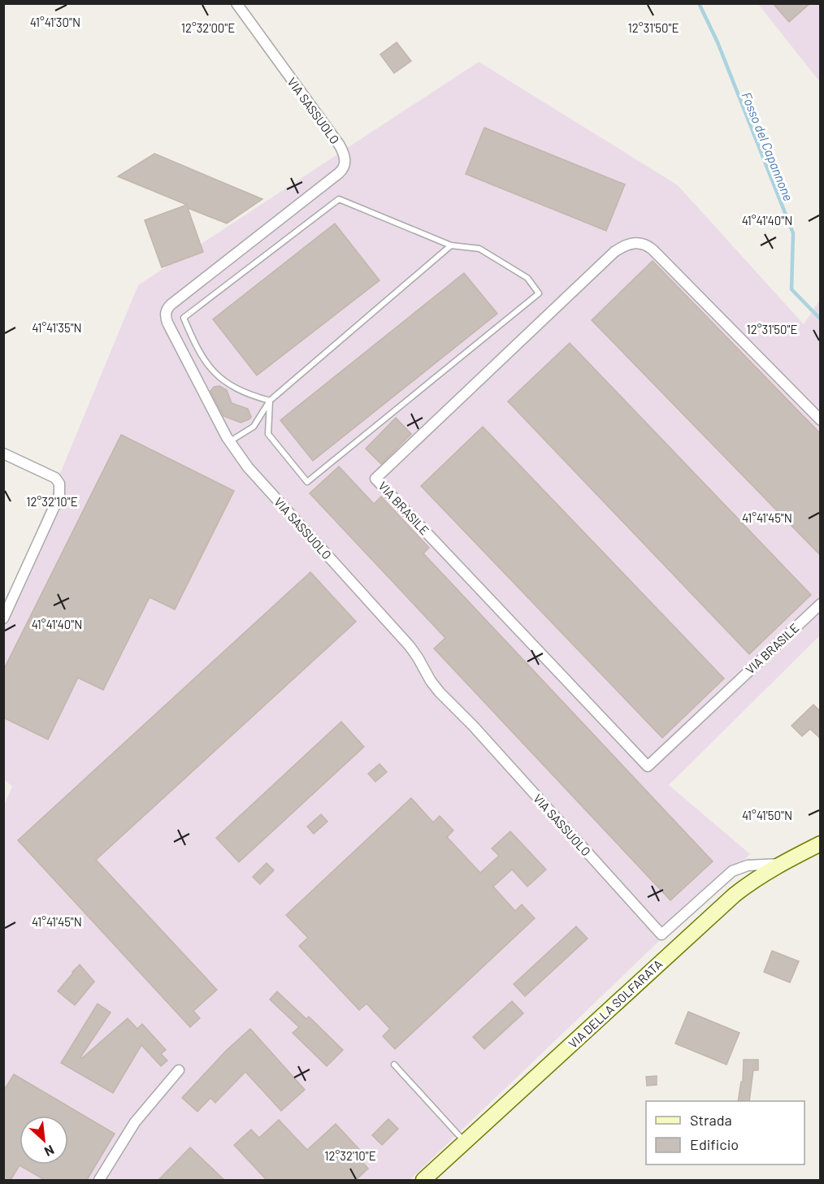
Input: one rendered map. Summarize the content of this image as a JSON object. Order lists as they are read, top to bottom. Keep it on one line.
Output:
{"streets":{"main road":["VIA DELLA SOLFARATA"],"street":["VIA SASSUOLO","VIA BRASILE"]},"crossings":[["VIA SASSUOLO","VIA DELLA SOLFARATA"]],"water":["Fosso del Capannone"],"legend":["Strada","Edificio"],"north":"bottom right","coordinates":["41°41'30\"N","12°32'00\"E","12°31'50\"E","41°41'40\"N","41°41'35\"N","12°32'10\"E","41°41'45\"N","41°41'50\"N"]}
